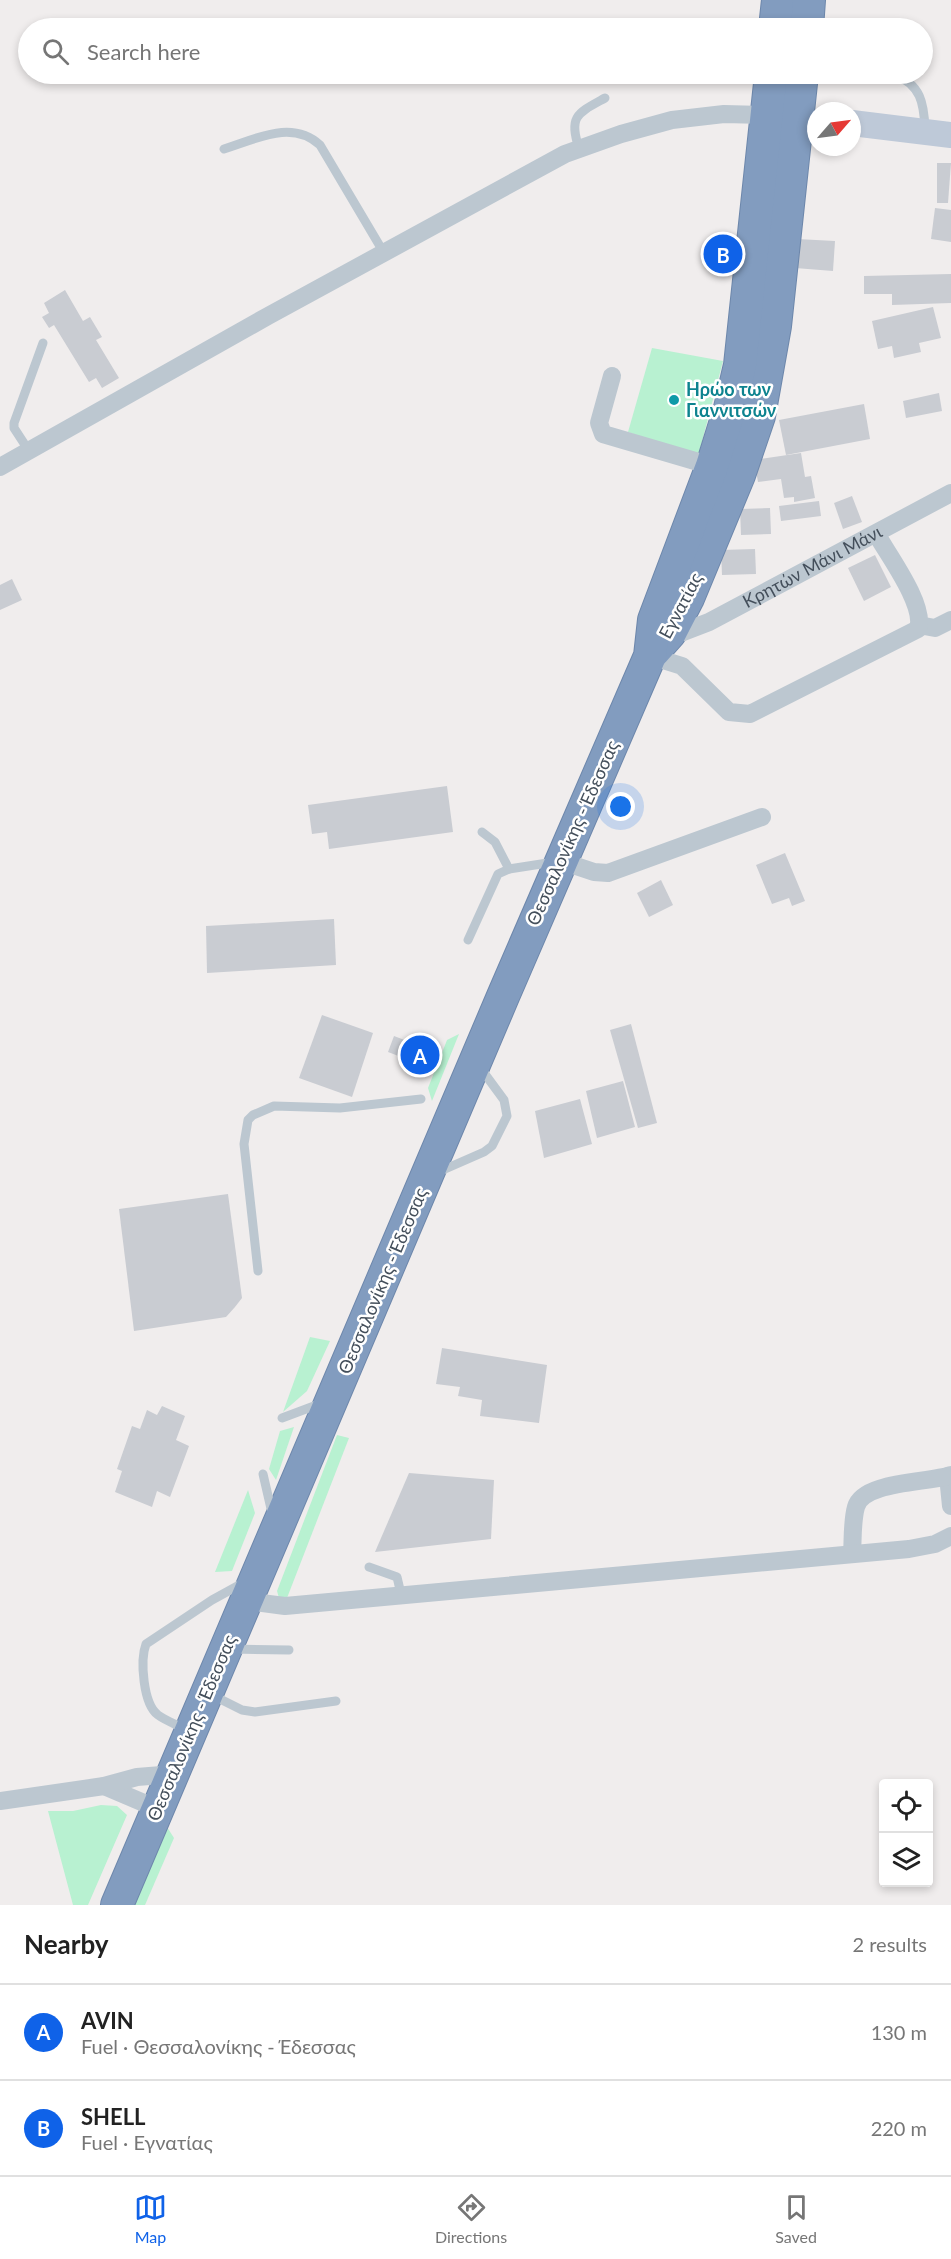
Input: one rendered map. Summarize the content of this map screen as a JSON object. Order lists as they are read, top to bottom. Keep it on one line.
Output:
{"streets":{"highway":["Εγνατίας","Θεσσαλονίκης - Έδεσσας"],"street":["Κρητών Μάνι Μάνι"]},"crossings":[["Κρητών Μάνι Μάνι","Εγνατίας"],["Εγνατίας","Θεσσαλονίκης - Έδεσσας"]],"places":["Ηρώο των Γιαννιτσών"],"north":"top right","page":{"search":"Search here","pins":["B","A"],"heading":["Nearby","2 results"],"list":[{"mark":"A","name":"AVIN","note":"Fuel · Θεσσαλονίκης - Έδεσσας","value":"130 m"},{"mark":"B","name":"SHELL","note":"Fuel · Εγνατίας","value":"220 m"}],"nav":["Map","Directions","Saved"]}}
